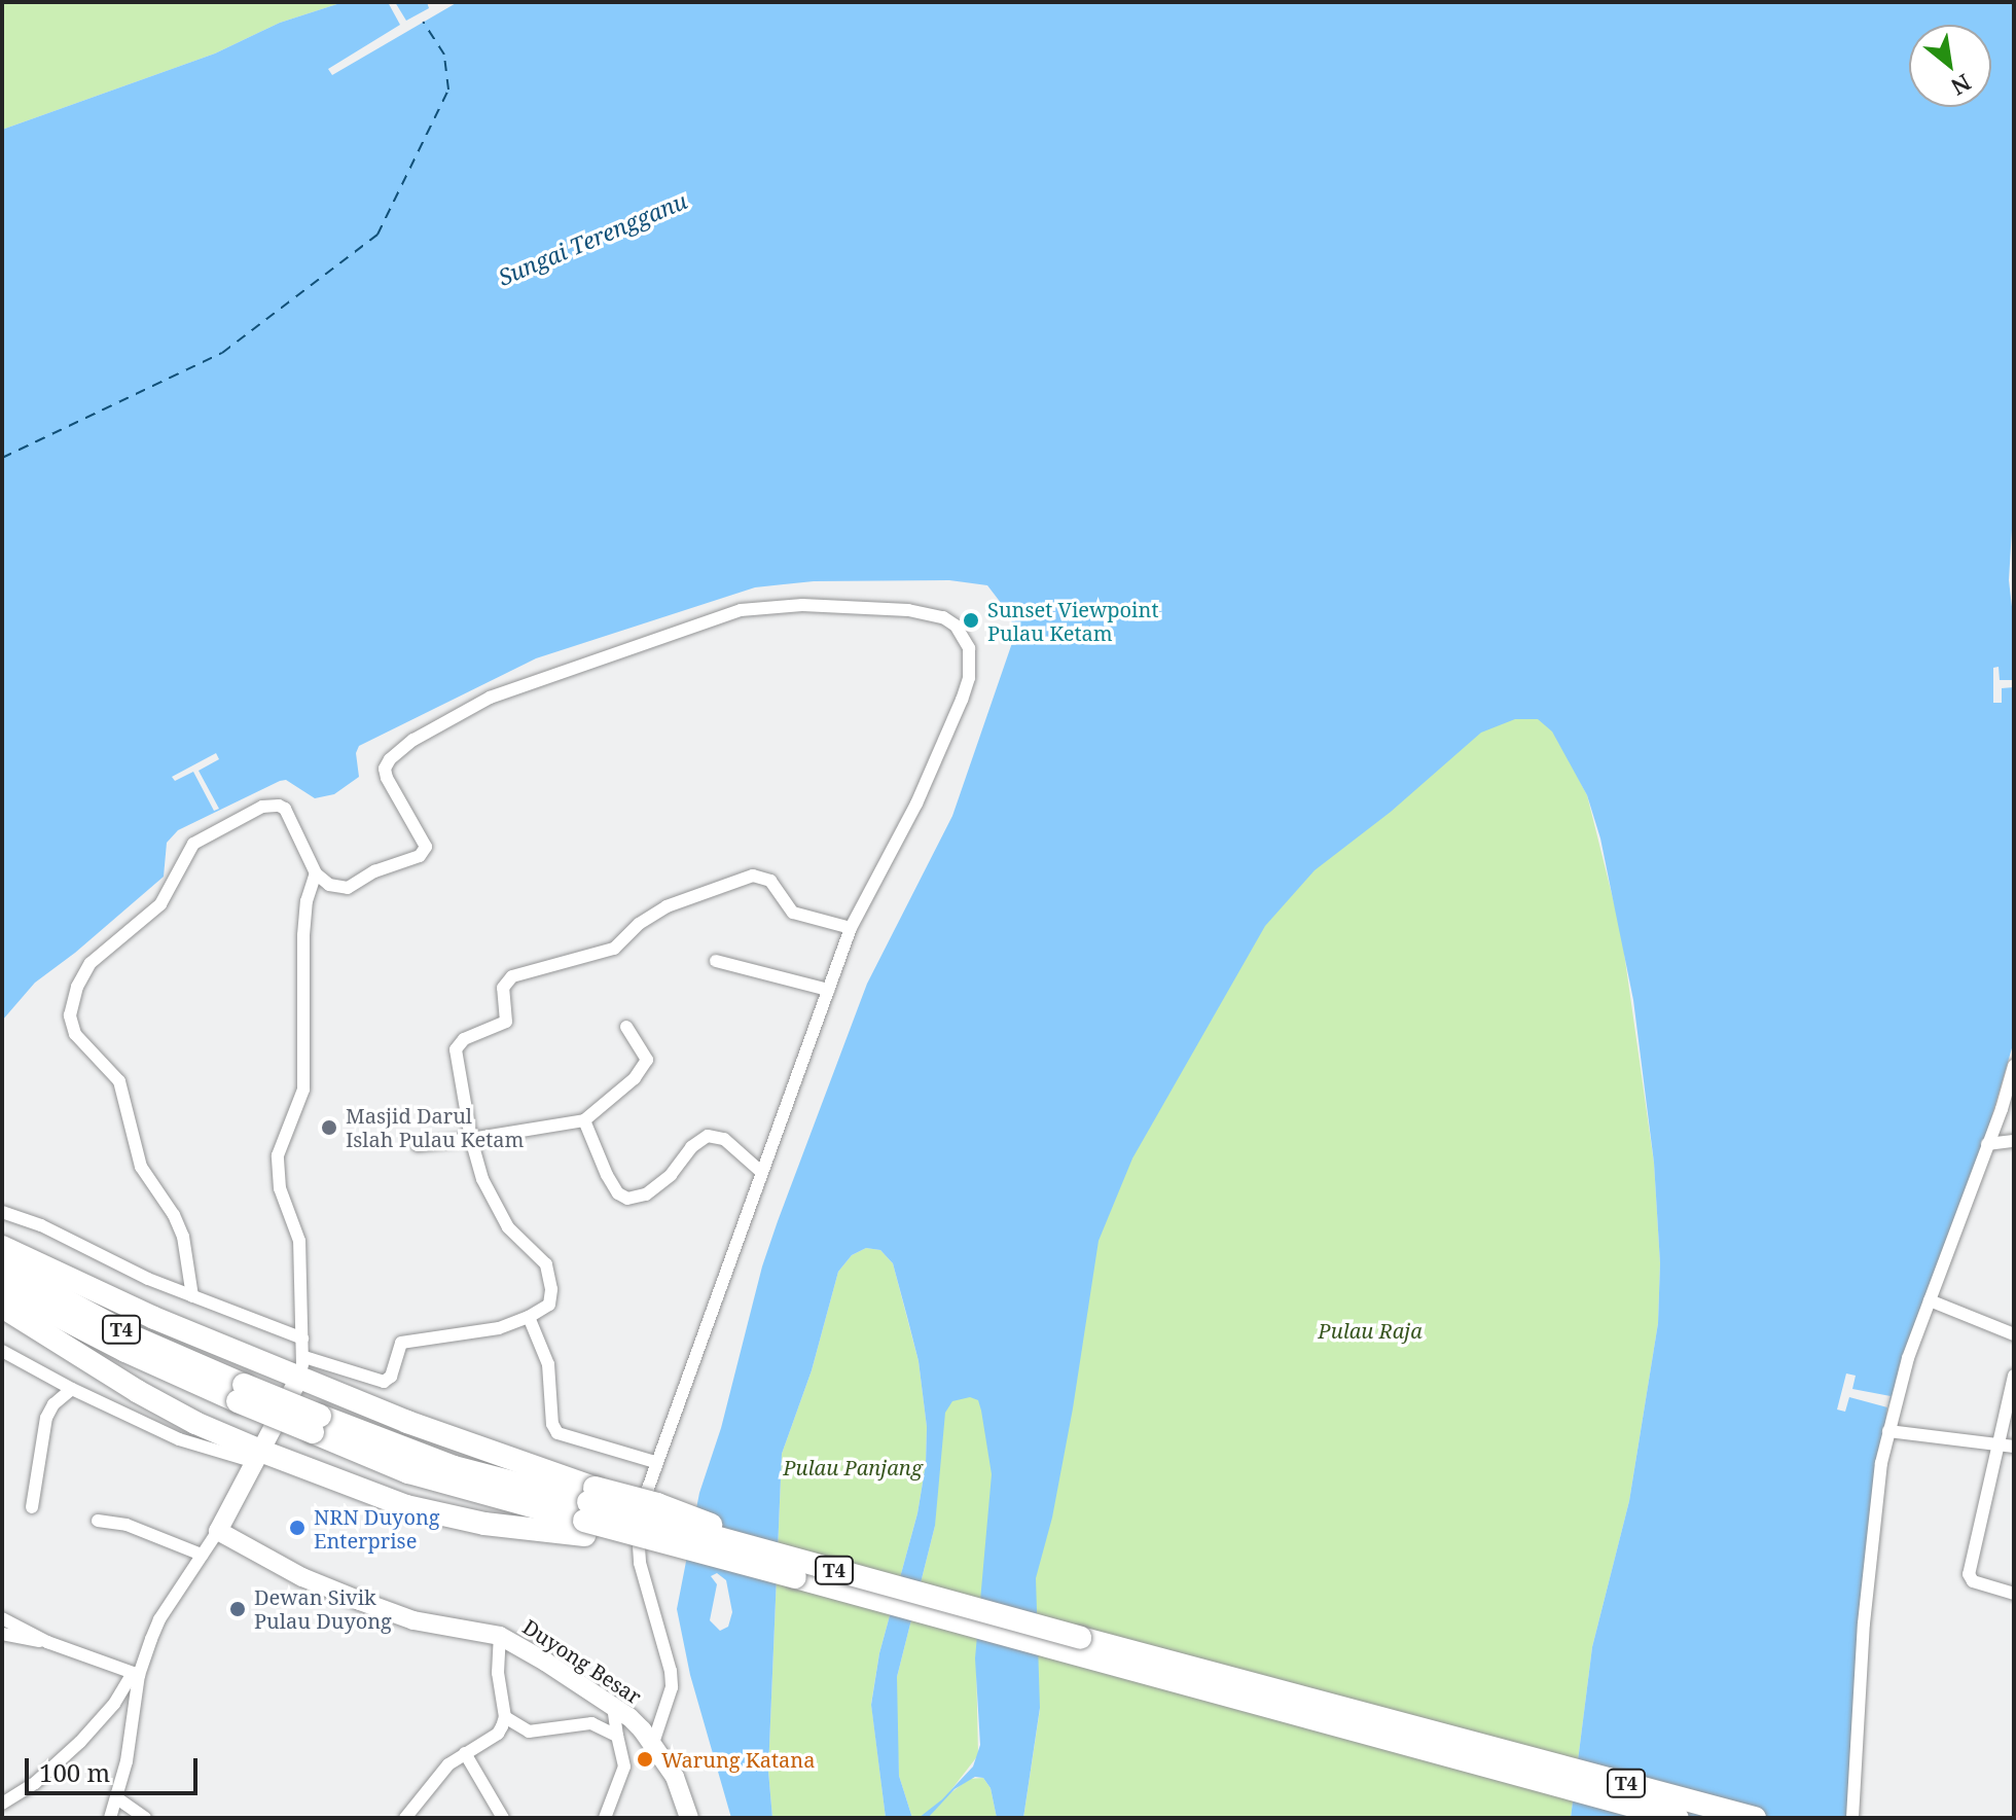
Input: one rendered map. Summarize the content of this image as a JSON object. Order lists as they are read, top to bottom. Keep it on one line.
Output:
{"streets":{"highway":["T4"],"street":["Duyong Besar"]},"water":["Sungai Terengganu"],"parks":["Pulau Raja","Pulau Panjang"],"places":["Sunset Viewpoint Pulau Ketam","Masjid Darul Islah Pulau Ketam","NRN Duyong Enterprise","Dewan Sivik Pulau Duyong","Warung Katana"],"scale_bar":"100 m","north":"bottom right"}
